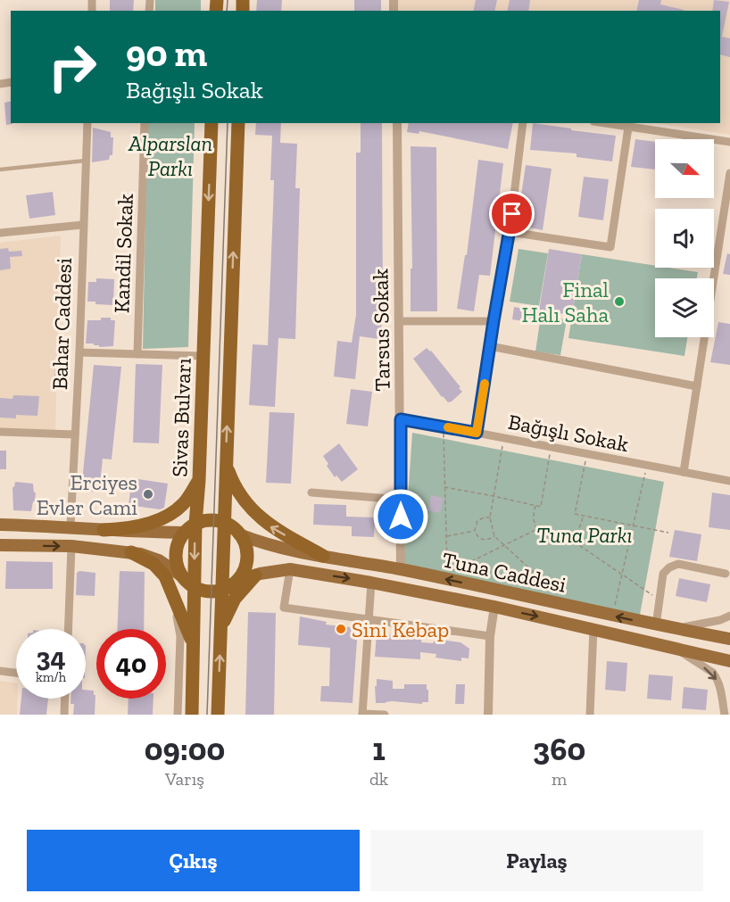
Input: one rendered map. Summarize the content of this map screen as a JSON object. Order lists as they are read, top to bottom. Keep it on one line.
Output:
{"streets":{"highway":["Sivas Bulvarı"],"main road":["Tuna Caddesi"],"street":["Kandil Sokak","Bahar Caddesi","Tarsus Sokak","Bağışlı Sokak"]},"crossings":[["Tarsus Sokak","Bağışlı Sokak"],["Tarsus Sokak","Tuna Caddesi"]],"parks":["Alparslan Parkı","Tuna Parkı"],"places":["Final Halı Saha","Erciyes Evler Cami","Sini Kebap"],"north":"right","page":{"turn":["90 m","Bağışlı Sokak"],"speed":"34 km/h","limit":"40","eta":["09:00","Varış","1","dk","360","m"],"buttons":["Çıkış","Paylaş"]}}
